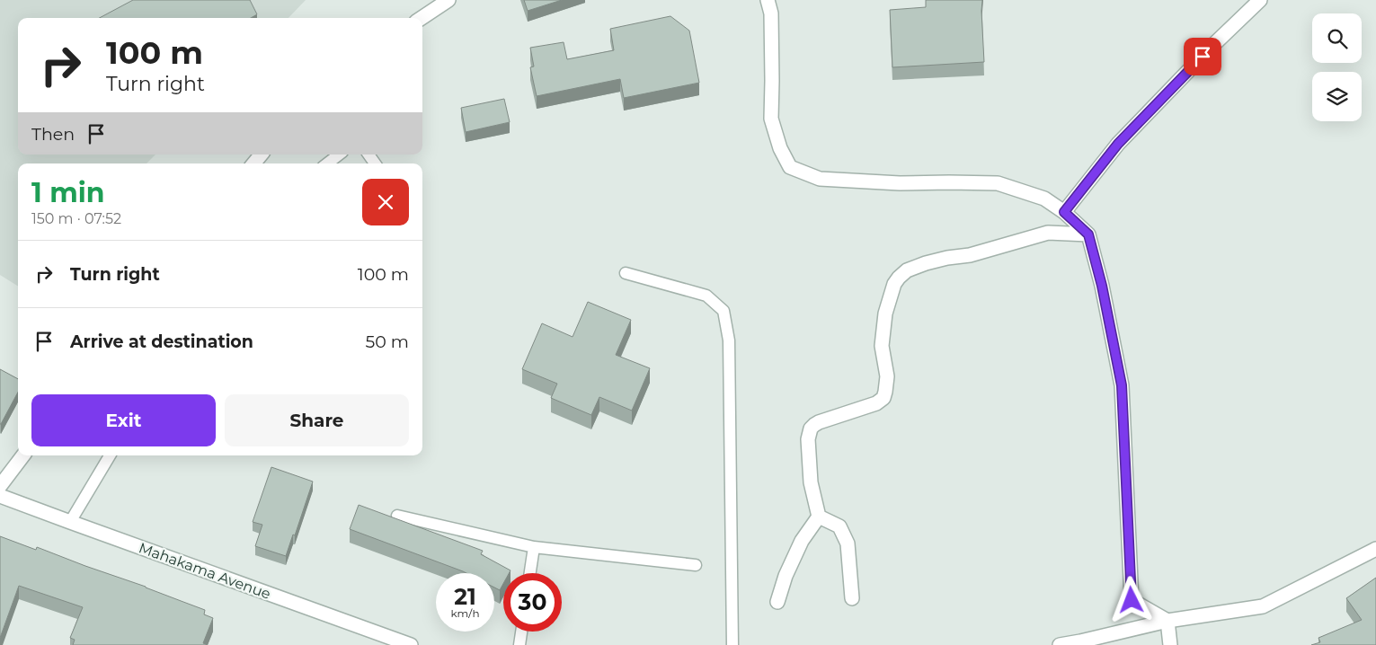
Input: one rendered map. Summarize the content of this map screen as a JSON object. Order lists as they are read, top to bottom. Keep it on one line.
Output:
{"streets":{"street":["Mahakama Avenue"]},"page":{"turn":["100 m","Turn right"],"then":"Then","heading":["1 min","150 m · 07:52"],"list":[{"name":"Turn right","value":"100 m"},{"name":"Arrive at destination","value":"50 m"}],"buttons":["Exit","Share"],"speed":"21 km/h","limit":"30"}}
